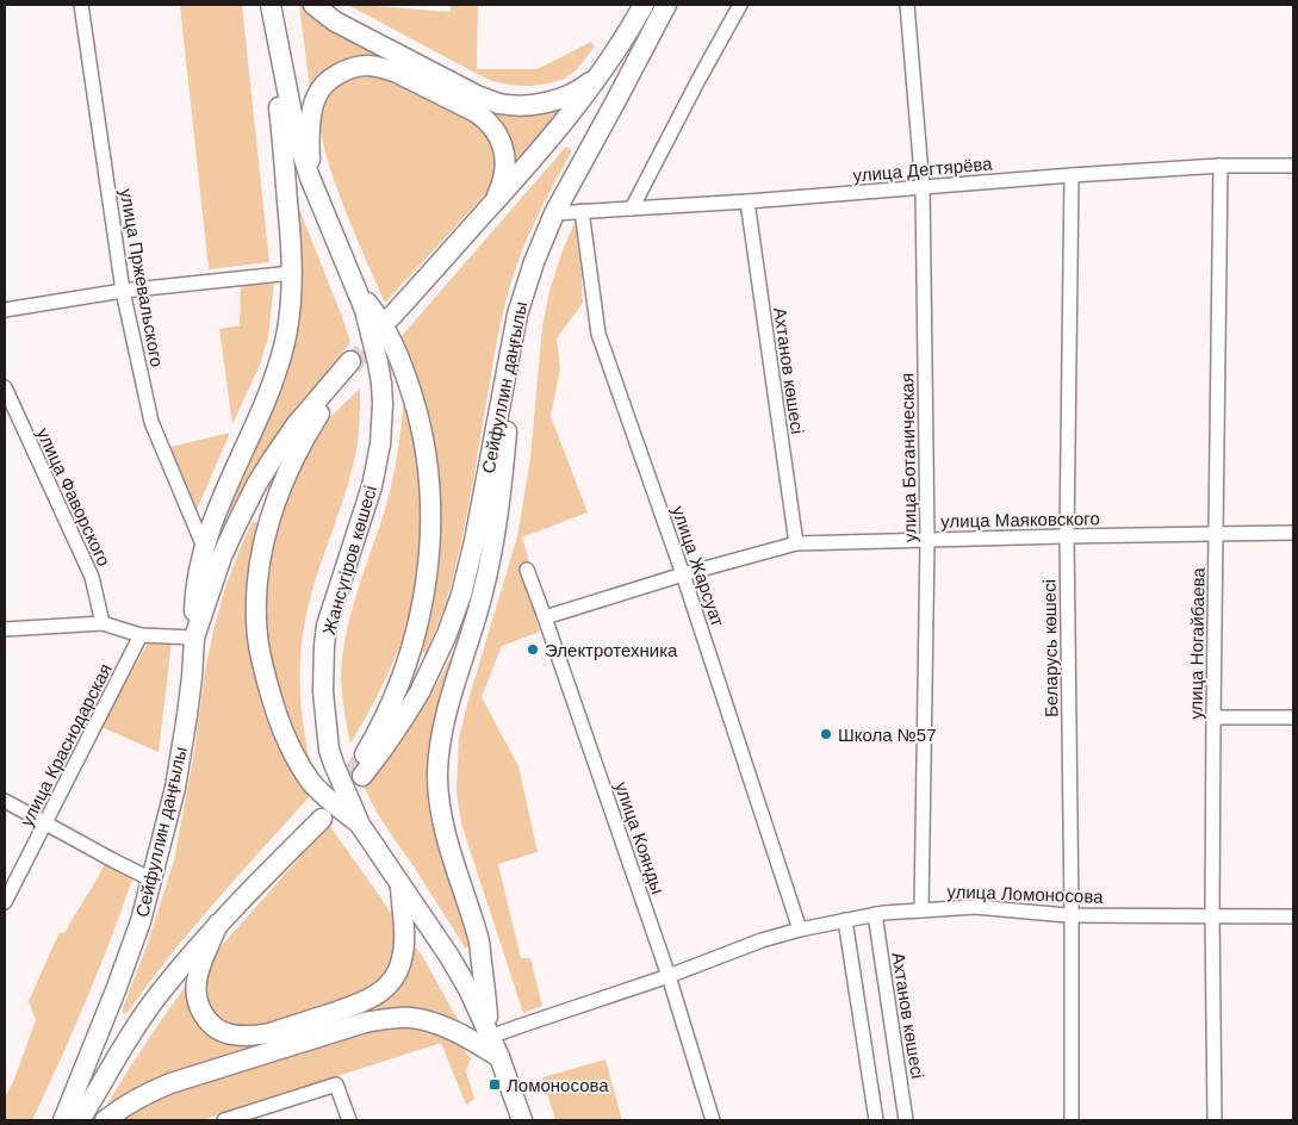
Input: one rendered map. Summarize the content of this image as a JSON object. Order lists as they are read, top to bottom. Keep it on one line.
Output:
{"streets":{"main road":["Сейфуллин даңғылы","Жансүгіров көшесі"],"street":["улица Дегтярёва","улица Пржевальского","Ахтанов көшесі","улица Ботаническая","улица Фаворского","улица Маяковского","улица Жарсуат","улица Ногайбаева","Беларусь көшесі","улица Краснодарская","улица Коянды","улица Ломоносова"]},"crossings":[["улица Дегтярёва","Ахтанов көшесі"],["улица Дегтярёва","Сейфуллин даңғылы"],["улица Дегтярёва","улица Ботаническая"],["улица Дегтярёва","улица Жарсуат"],["улица Дегтярёва","улица Ногайбаева"],["улица Дегтярёва","Беларусь көшесі"],["Ахтанов көшесі","улица Маяковского"],["Ахтанов көшесі","улица Ломоносова"],["Сейфуллин даңғылы","Жансүгіров көшесі"],["улица Ботаническая","улица Маяковского"],["улица Ботаническая","улица Ломоносова"],["улица Маяковского","улица Жарсуат"],["улица Маяковского","улица Ногайбаева"],["улица Маяковского","Беларусь көшесі"],["улица Маяковского","улица Коянды"],["Жансүгіров көшесі","улица Ломоносова"],["улица Жарсуат","улица Ломоносова"],["улица Ногайбаева","улица Ломоносова"],["Беларусь көшесі","улица Ломоносова"],["улица Коянды","улица Ломоносова"]],"places":{"other":["Электротехника","Школа №57"],"transit":["Ломоносова"]}}
